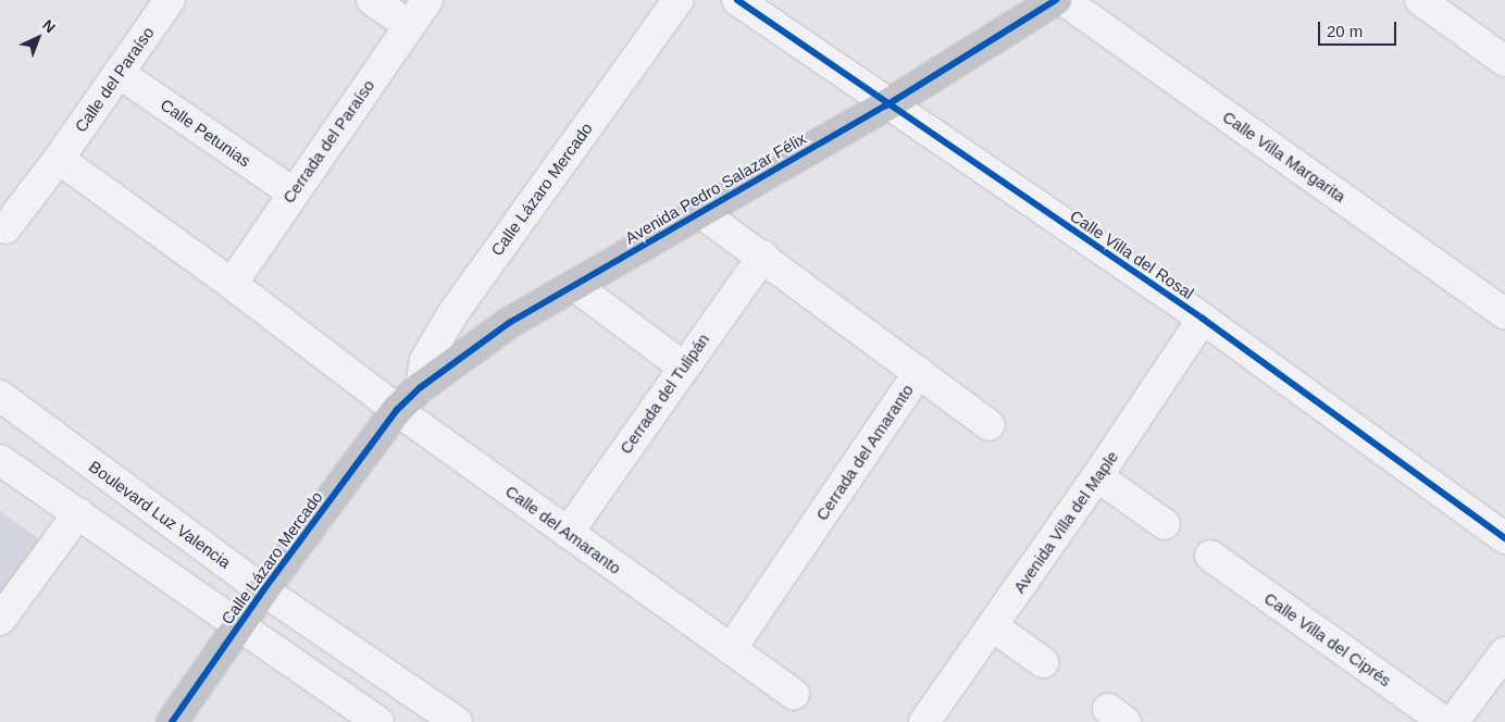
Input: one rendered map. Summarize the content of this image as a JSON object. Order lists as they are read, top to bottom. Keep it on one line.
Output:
{"streets":{"street":["Calle del Paraíso","Calle Petunias","Cerrada del Paraíso","Calle Villa Margarita","Avenida Pedro Salazar Félix","Calle Lázaro Mercado","Calle Villa del Rosal","Cerrada del Tulipán","Cerrada del Amaranto","Boulevard Luz Valencia","Avenida Villa del Maple","Calle del Amaranto","Calle Villa del Ciprés"]},"crossings":[["Calle del Paraíso","Calle Petunias"],["Calle Petunias","Cerrada del Paraíso"],["Avenida Pedro Salazar Félix","Calle Lázaro Mercado"],["Avenida Pedro Salazar Félix","Calle Villa del Rosal"],["Avenida Pedro Salazar Félix","Cerrada del Amaranto"],["Avenida Pedro Salazar Félix","Calle del Amaranto"],["Calle Lázaro Mercado","Boulevard Luz Valencia"],["Calle Lázaro Mercado","Calle del Amaranto"],["Calle Villa del Rosal","Avenida Villa del Maple"],["Cerrada del Tulipán","Cerrada del Amaranto"],["Cerrada del Tulipán","Calle del Amaranto"],["Cerrada del Amaranto","Calle del Amaranto"]],"scale_bar":"20 m","north":"top right"}
